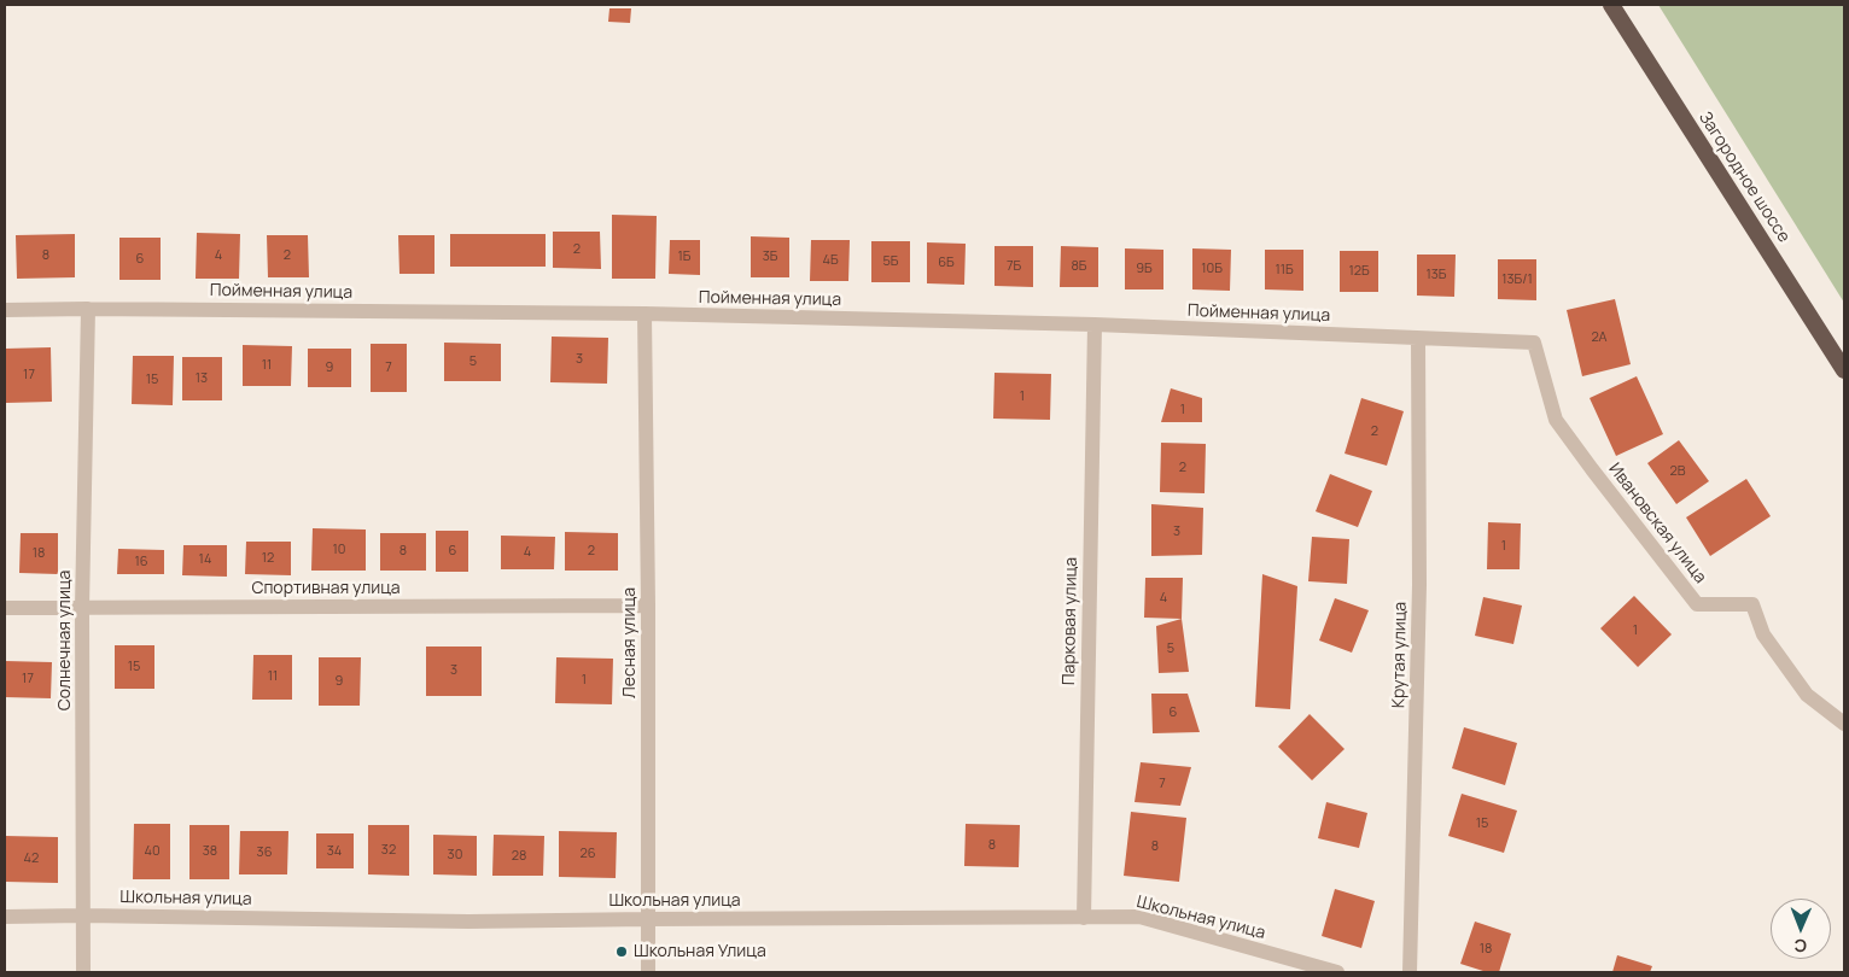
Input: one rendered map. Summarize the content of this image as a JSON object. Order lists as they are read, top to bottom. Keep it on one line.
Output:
{"streets":{"highway":["Загородное шоссе"],"street":["Пойменная улица","Ивановская улица","Спортивная улица","Парковая улица","Солнечная улица","Лесная улица","Крутая улица","Школьная улица"]},"crossings":[["Пойменная улица","Ивановская улица"],["Пойменная улица","Парковая улица"],["Пойменная улица","Солнечная улица"],["Пойменная улица","Лесная улица"],["Пойменная улица","Крутая улица"],["Спортивная улица","Солнечная улица"],["Спортивная улица","Лесная улица"],["Парковая улица","Школьная улица"],["Солнечная улица","Школьная улица"],["Лесная улица","Школьная улица"]],"places":["Школьная Улица"],"house_numbers":["2","8","4","2","1Б","3Б","6","4Б","5Б","6Б","7Б","8Б","9Б","10Б","11Б","12Б","13Б","13Б/1","2А","3","5","11","9","7","17","13","15","1","1","2","2","2В","3","1","10","8","6","2","4","18","12","14","16","4","1","5","15","3","11","17","1","9","6","7","15","8","8","32","40","38","34","36","26","30","28","42","18"],"north":"bottom"}
